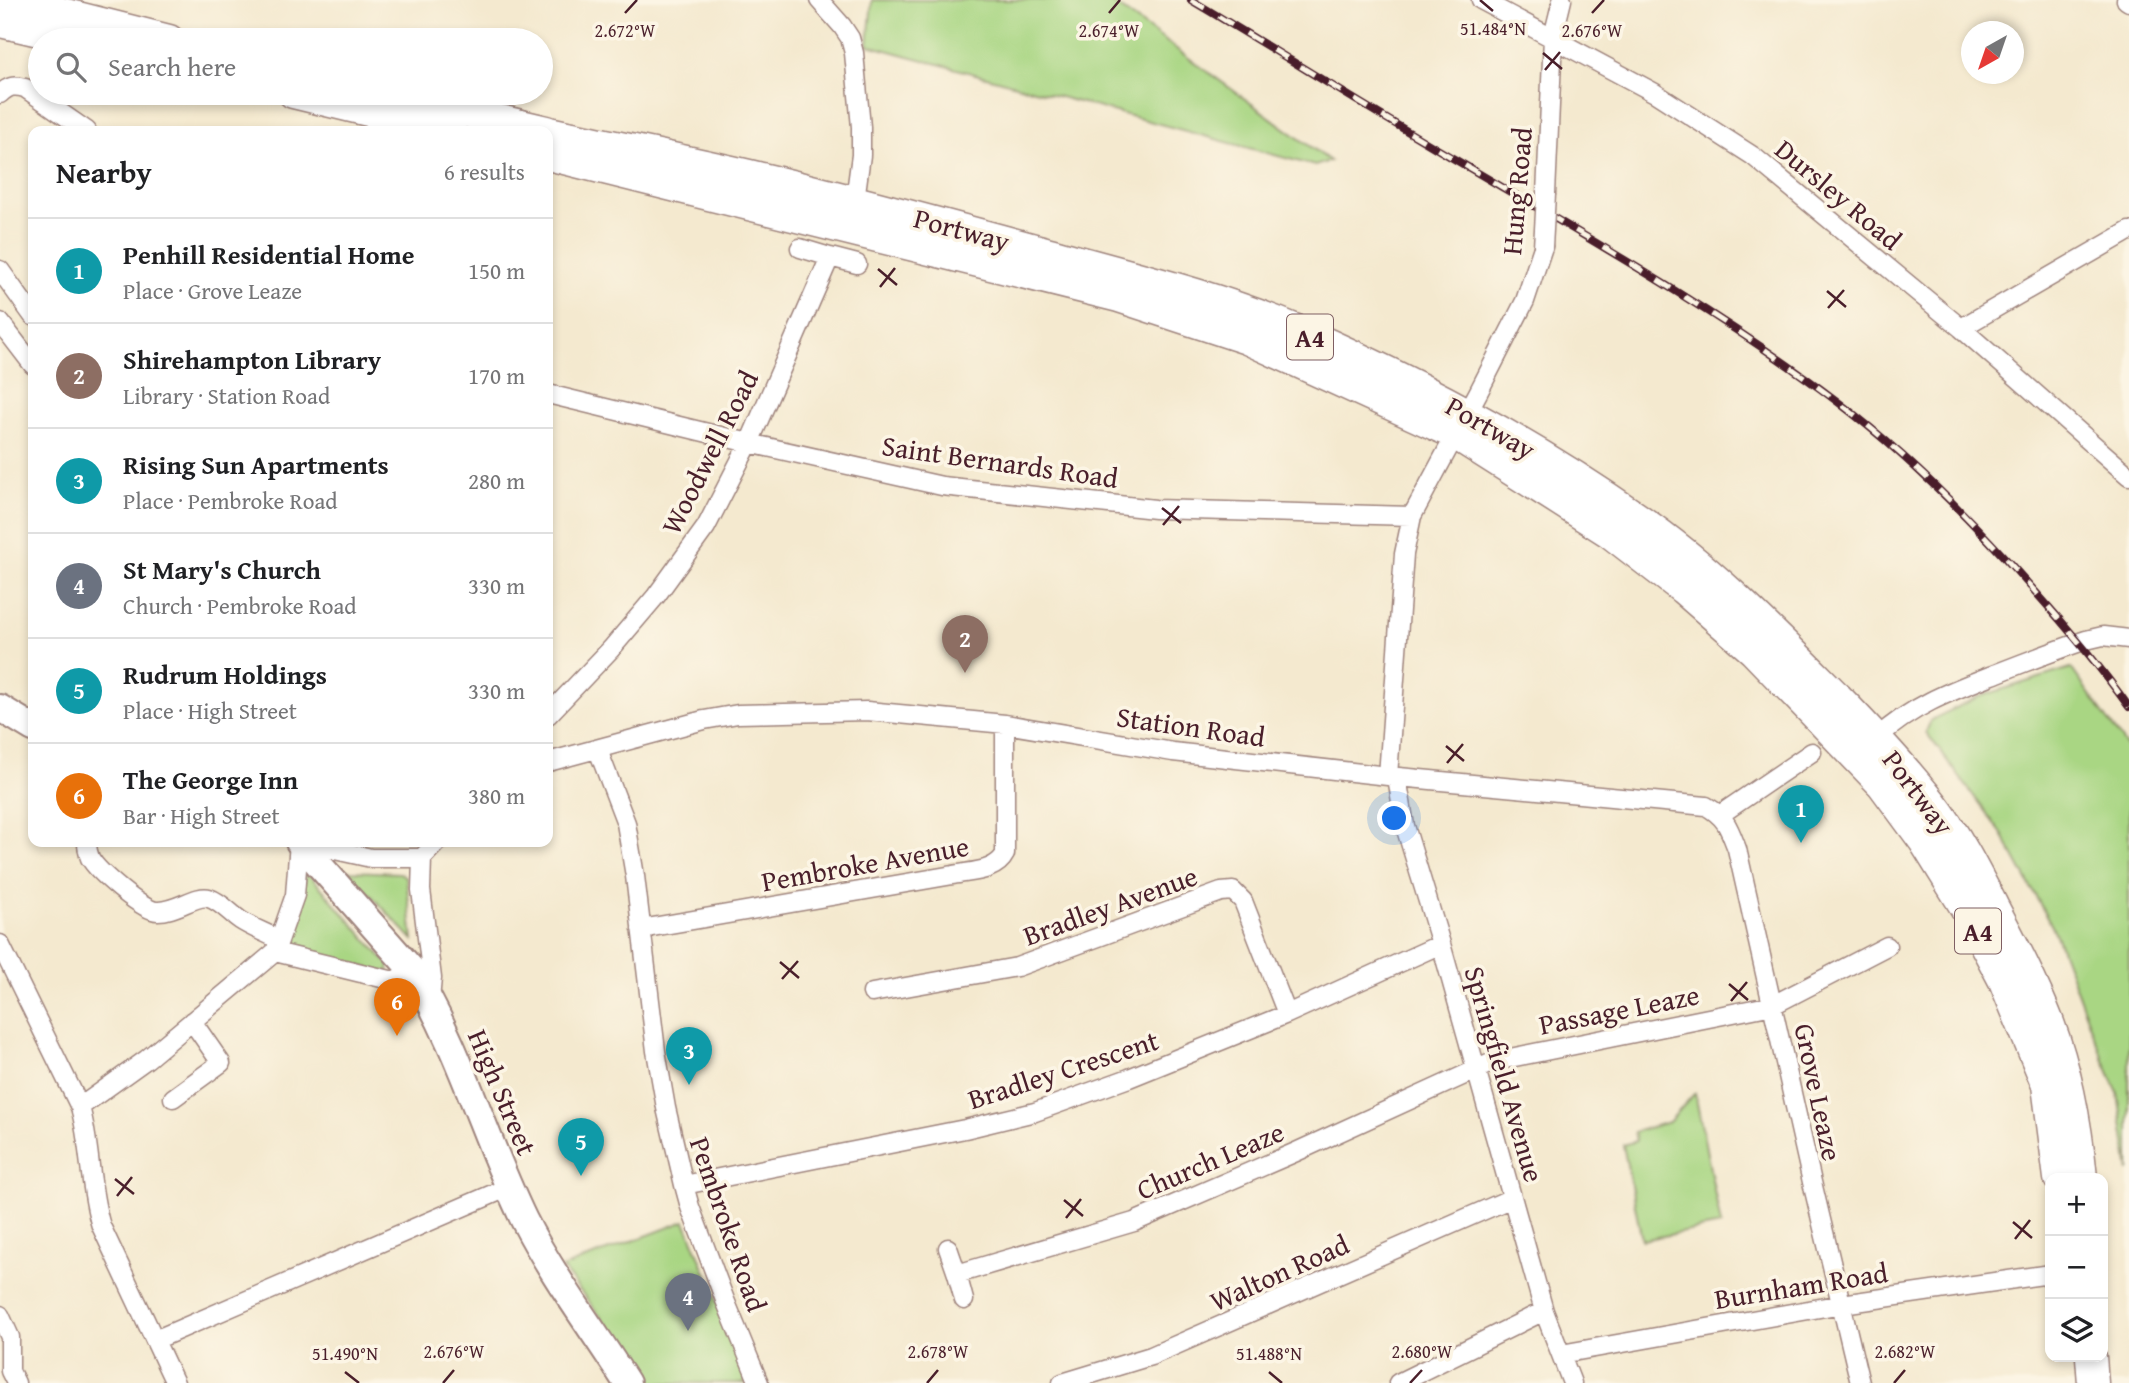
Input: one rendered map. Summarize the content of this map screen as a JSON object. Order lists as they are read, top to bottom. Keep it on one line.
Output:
{"streets":{"highway":["Portway","A4"],"main road":["High Street"],"street":["Hung Road","Dursley Road","Woodwell Road","Saint Bernards Road","Station Road","Pembroke Avenue","Bradley Avenue","Passage Leaze","Bradley Crescent","Springfield Avenue","Grove Leaze","Church Leaze","Pembroke Road","Walton Road","Burnham Road"]},"crossings":[["Hung Road","Dursley Road"],["Hung Road","Portway"],["Hung Road","Saint Bernards Road"],["Hung Road","Station Road"],["Hung Road","Springfield Avenue"],["Woodwell Road","Saint Bernards Road"],["Station Road","Pembroke Avenue"],["Station Road","Springfield Avenue"],["Station Road","Grove Leaze"],["Station Road","Pembroke Road"],["Pembroke Avenue","Pembroke Road"],["Bradley Avenue","Bradley Crescent"],["Passage Leaze","Springfield Avenue"],["Passage Leaze","Grove Leaze"],["Passage Leaze","Church Leaze"],["Bradley Crescent","Springfield Avenue"],["Bradley Crescent","Pembroke Road"],["Springfield Avenue","Church Leaze"],["Springfield Avenue","Walton Road"],["Springfield Avenue","Burnham Road"],["Grove Leaze","Burnham Road"]],"north":"bottom left","page":{"search":"Search here","heading":["Nearby","6 results"],"list":[{"mark":"1","name":"Penhill Residential Home","note":"Place · Grove Leaze","value":"150 m"},{"mark":"2","name":"Shirehampton Library","note":"Library · Station Road","value":"170 m"},{"mark":"3","name":"Rising Sun Apartments","note":"Place · Pembroke Road","value":"280 m"},{"mark":"4","name":"St Mary's Church","note":"Church · Pembroke Road","value":"330 m"},{"mark":"5","name":"Rudrum Holdings","note":"Place · High Street","value":"330 m"},{"mark":"6","name":"The George Inn","note":"Bar · High Street","value":"380 m"}],"pins":["2","1","6","3","5","4"],"map_buttons":["+","−"]},"coordinates":["51.484°N","2.672°W","2.674°W","2.676°W","2.678°W","2.680°W","2.682°W","51.490°N","51.488°N"]}
